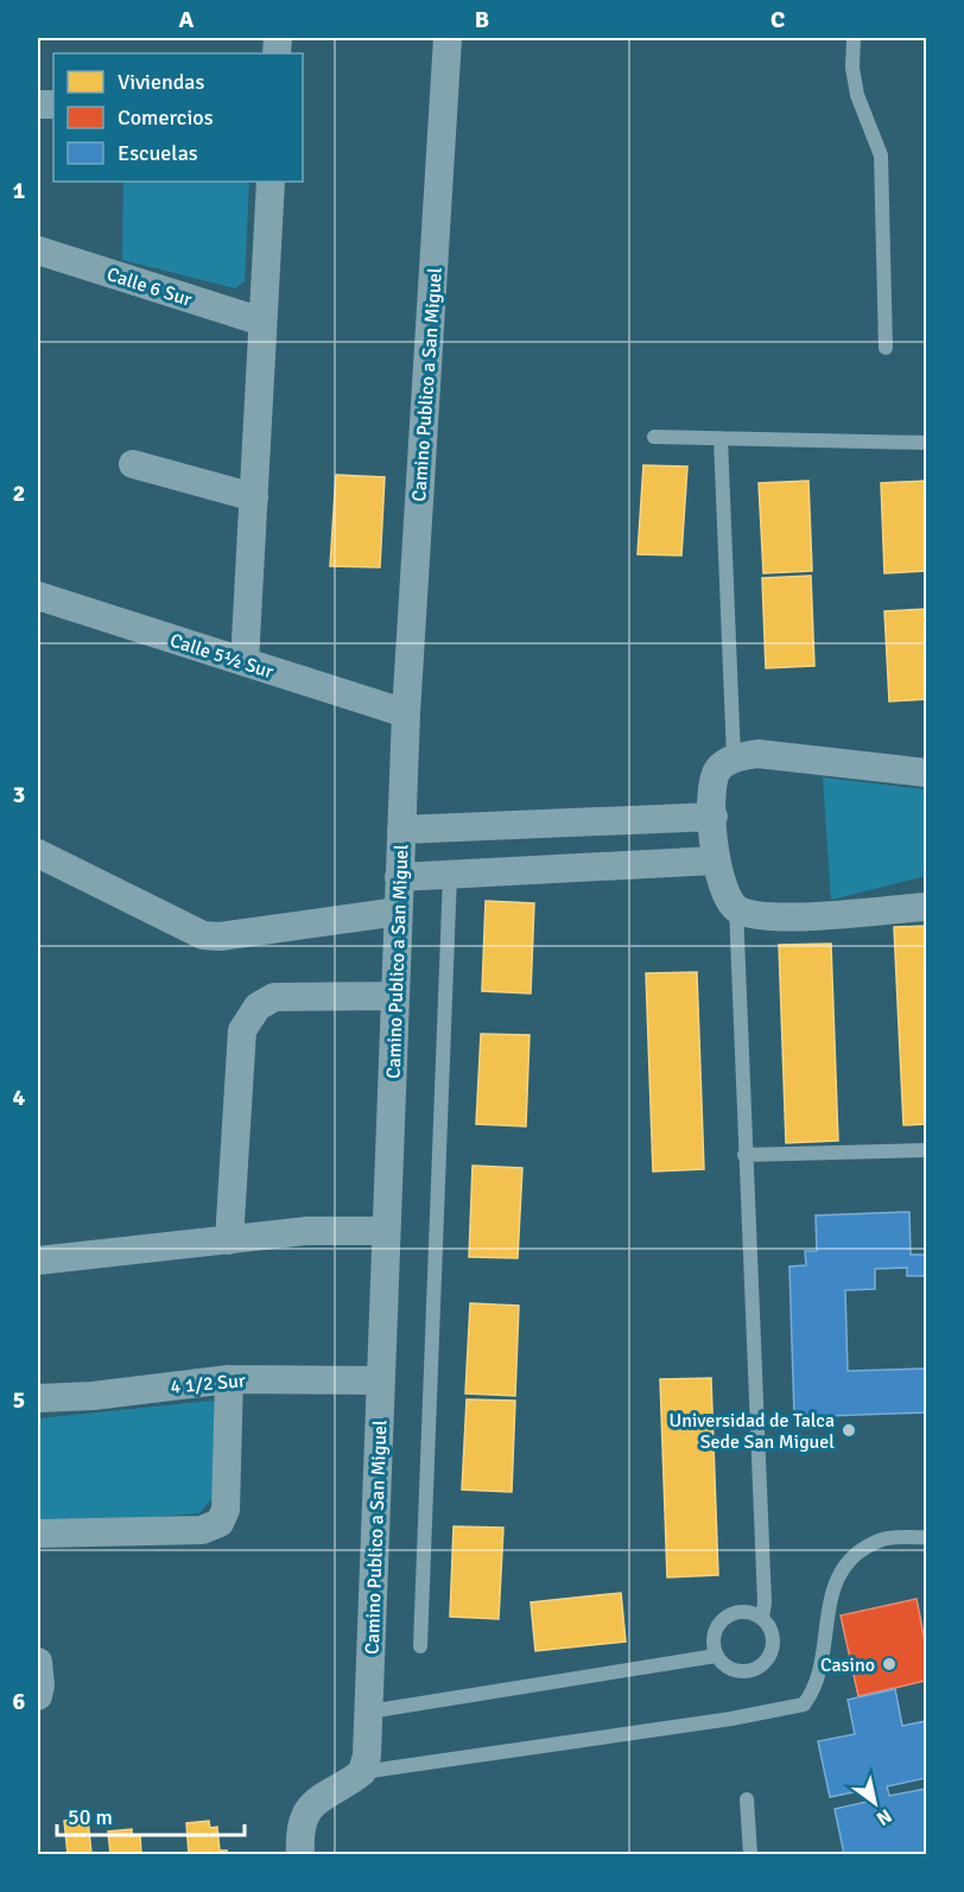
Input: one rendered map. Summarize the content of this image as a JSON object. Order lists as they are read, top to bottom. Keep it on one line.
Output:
{"streets":{"street":["Calle 6 Sur","Camino Publico a San Miguel","Calle 5½ Sur","4 1/2 Sur"]},"crossings":[["Camino Publico a San Miguel","Calle 5½ Sur"],["Camino Publico a San Miguel","4 1/2 Sur"]],"places":["Universidad de Talca Sede San Miguel","Casino"],"legend":["Viviendas","Comercios","Escuelas"],"scale_bar":"50 m","north":"bottom right","grid":{"columns":["A","B","C"],"rows":["1","2","3","4","5","6"]}}
